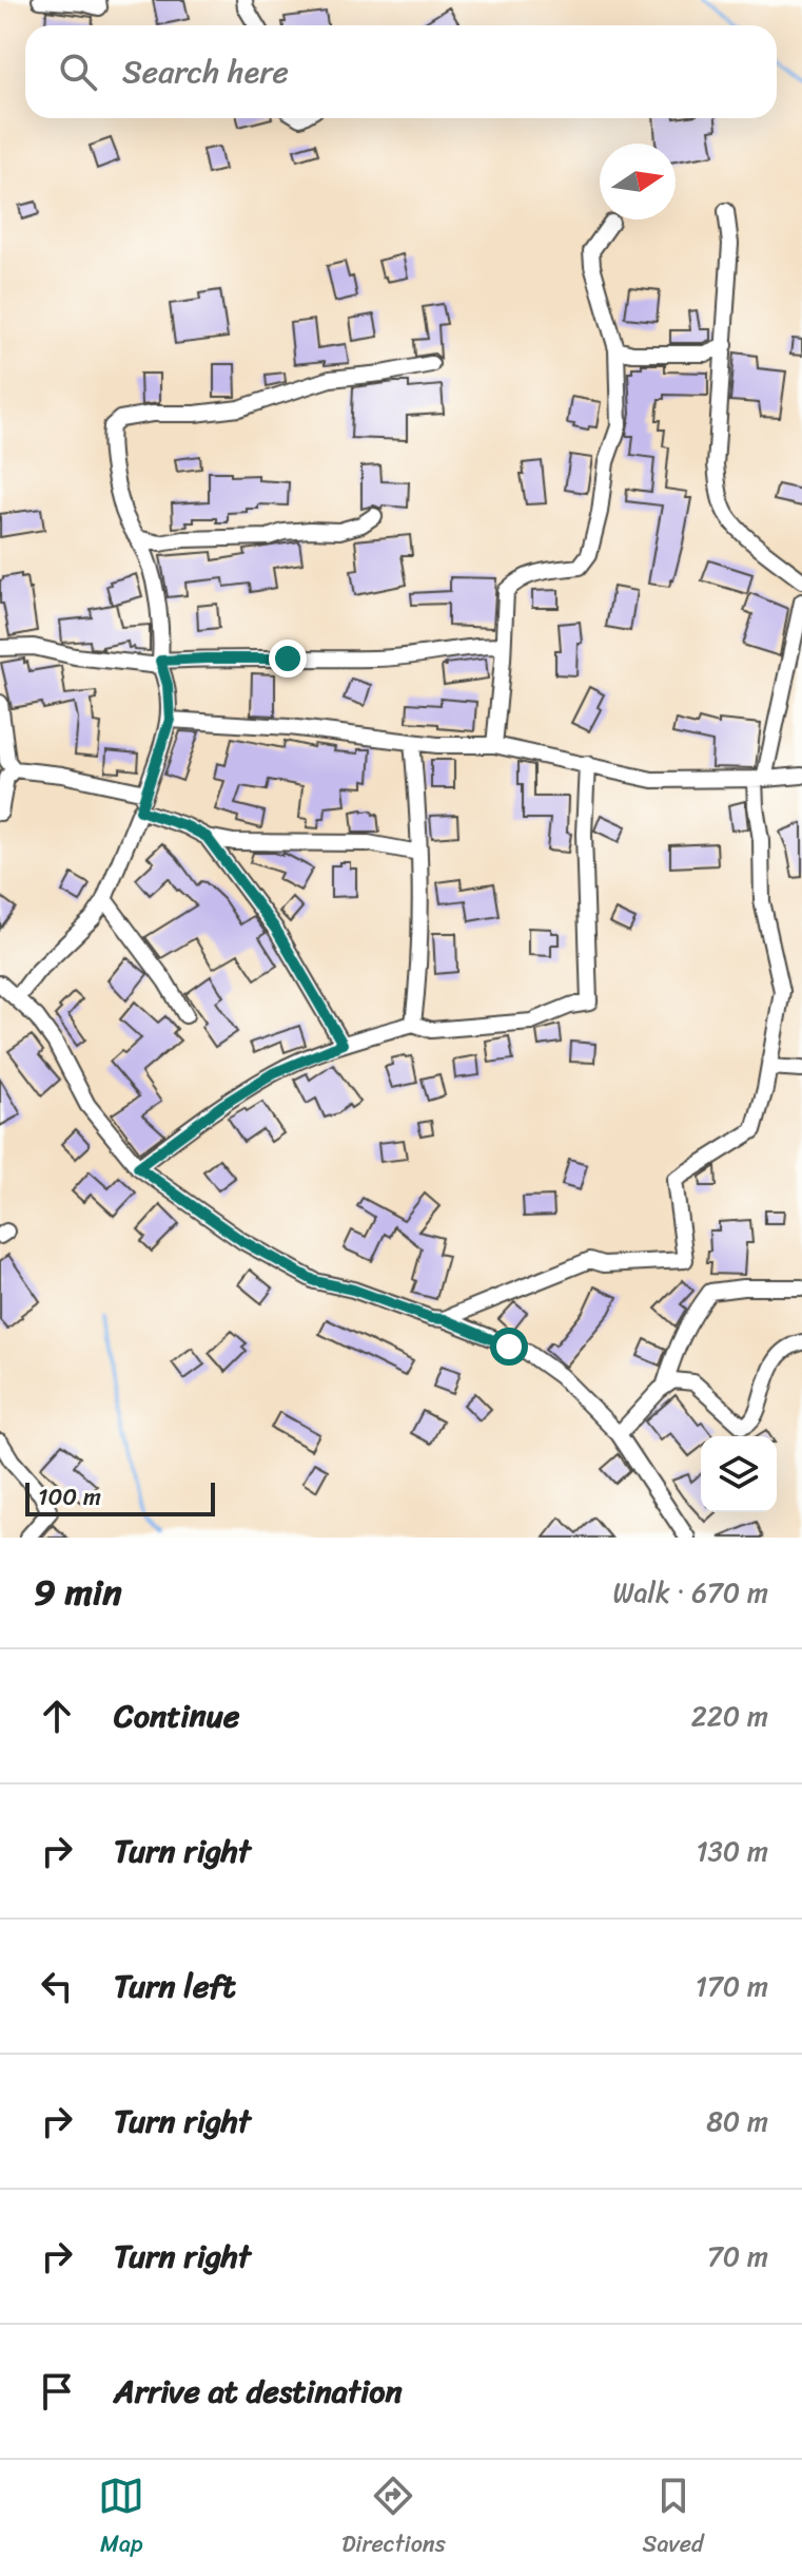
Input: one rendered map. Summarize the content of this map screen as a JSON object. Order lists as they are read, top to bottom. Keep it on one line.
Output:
{"scale_bar":"100 m","north":"right","page":{"search":"Search here","scale":"100 m","heading":["9 min","Walk · 670 m"],"list":[["Continue","220 m"],["Turn right","130 m"],["Turn left","170 m"],["Turn right","80 m"],["Turn right","70 m"],"Arrive at destination"],"nav":["Map","Directions","Saved"]}}
